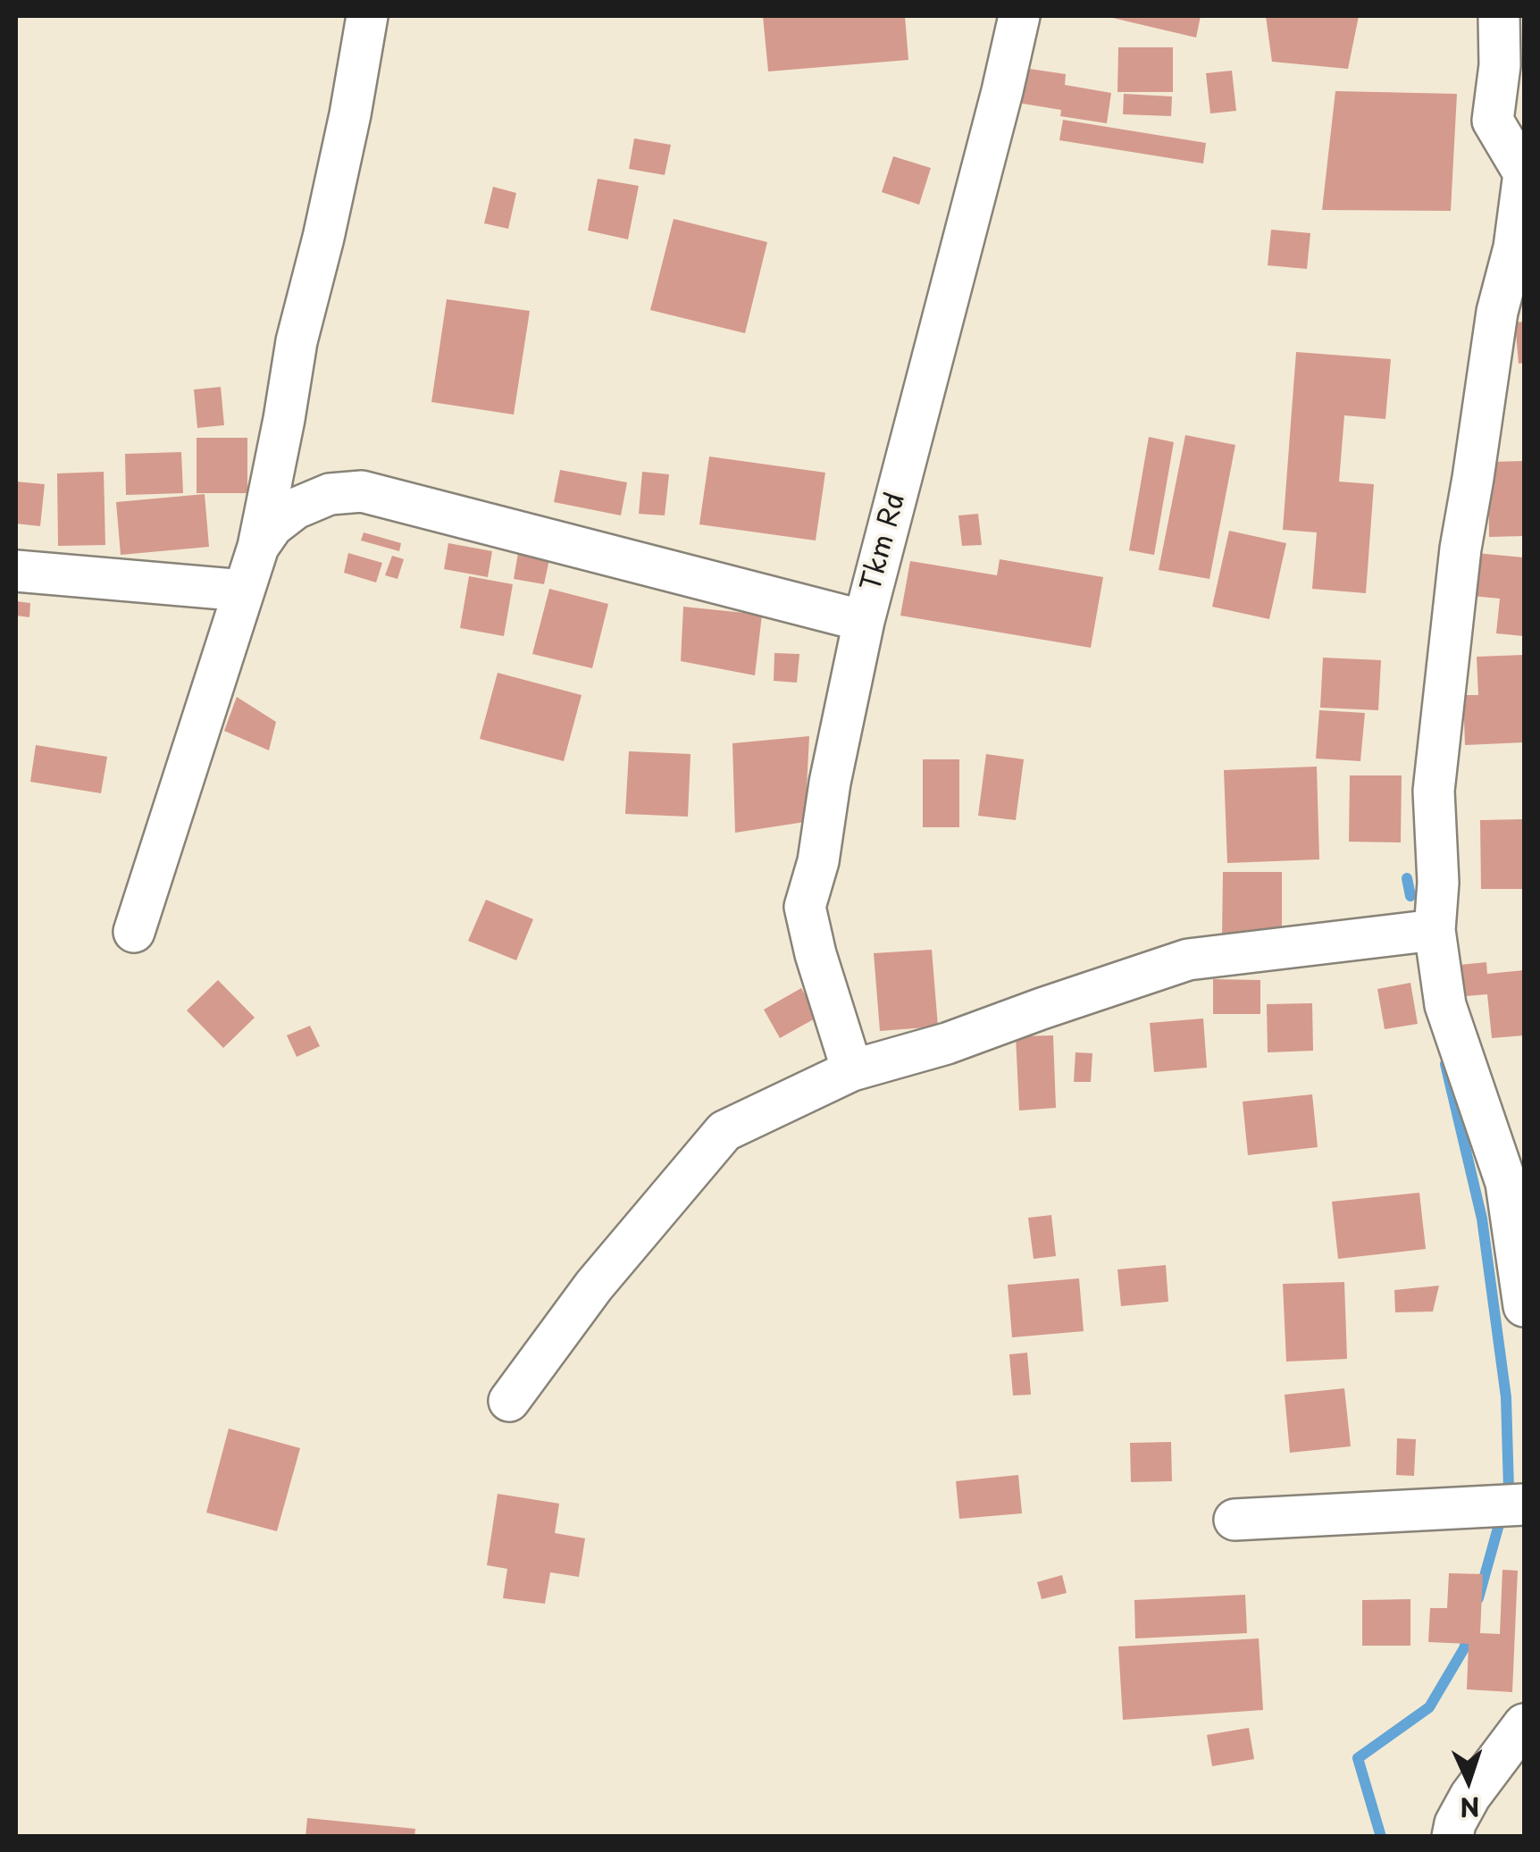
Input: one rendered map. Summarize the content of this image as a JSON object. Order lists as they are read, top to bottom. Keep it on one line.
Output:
{"streets":{"street":["Tkm Rd"]},"north":"bottom"}
